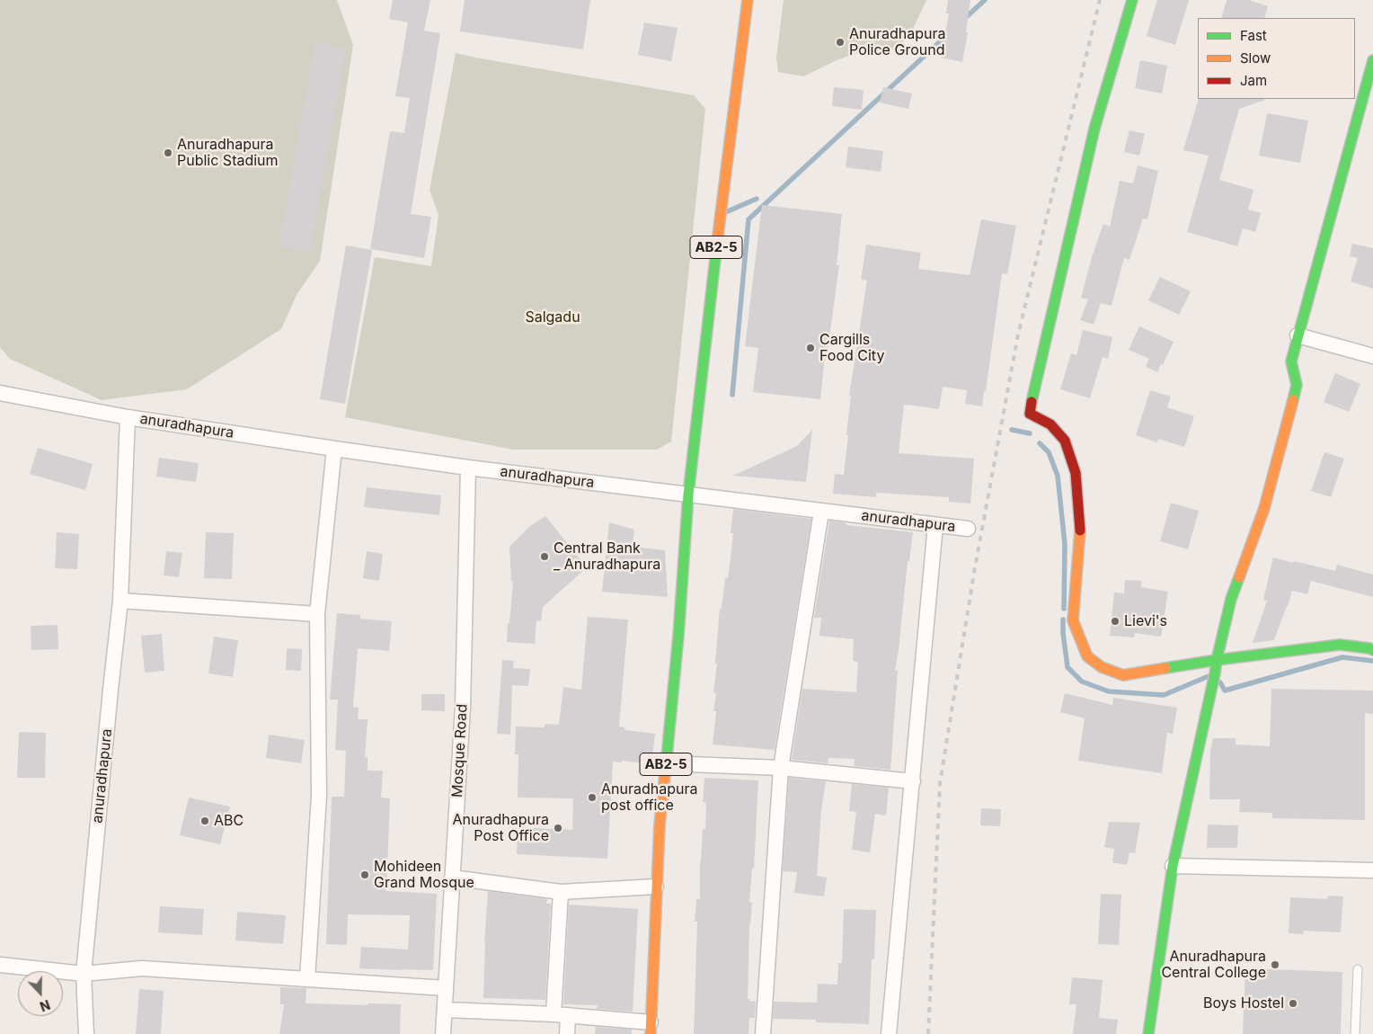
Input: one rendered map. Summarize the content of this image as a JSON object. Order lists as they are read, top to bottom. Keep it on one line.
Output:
{"streets":{"street":["AB2-5","anuradhapura","Mosque Road"]},"crossings":[["AB2-5","anuradhapura"],["anuradhapura","Mosque Road"]],"parks":["Salgadu"],"places":["Anuradhapura Police Ground","Anuradhapura Public Stadium","Cargills Food City","Central Bank _ Anuradhapura","Lievi's","Anuradhapura post office","ABC","Anuradhapura Post Office","Mohideen Grand Mosque","Anuradhapura Central College","Boys Hostel"],"legend":["Fast","Slow","Jam"],"north":"bottom"}
